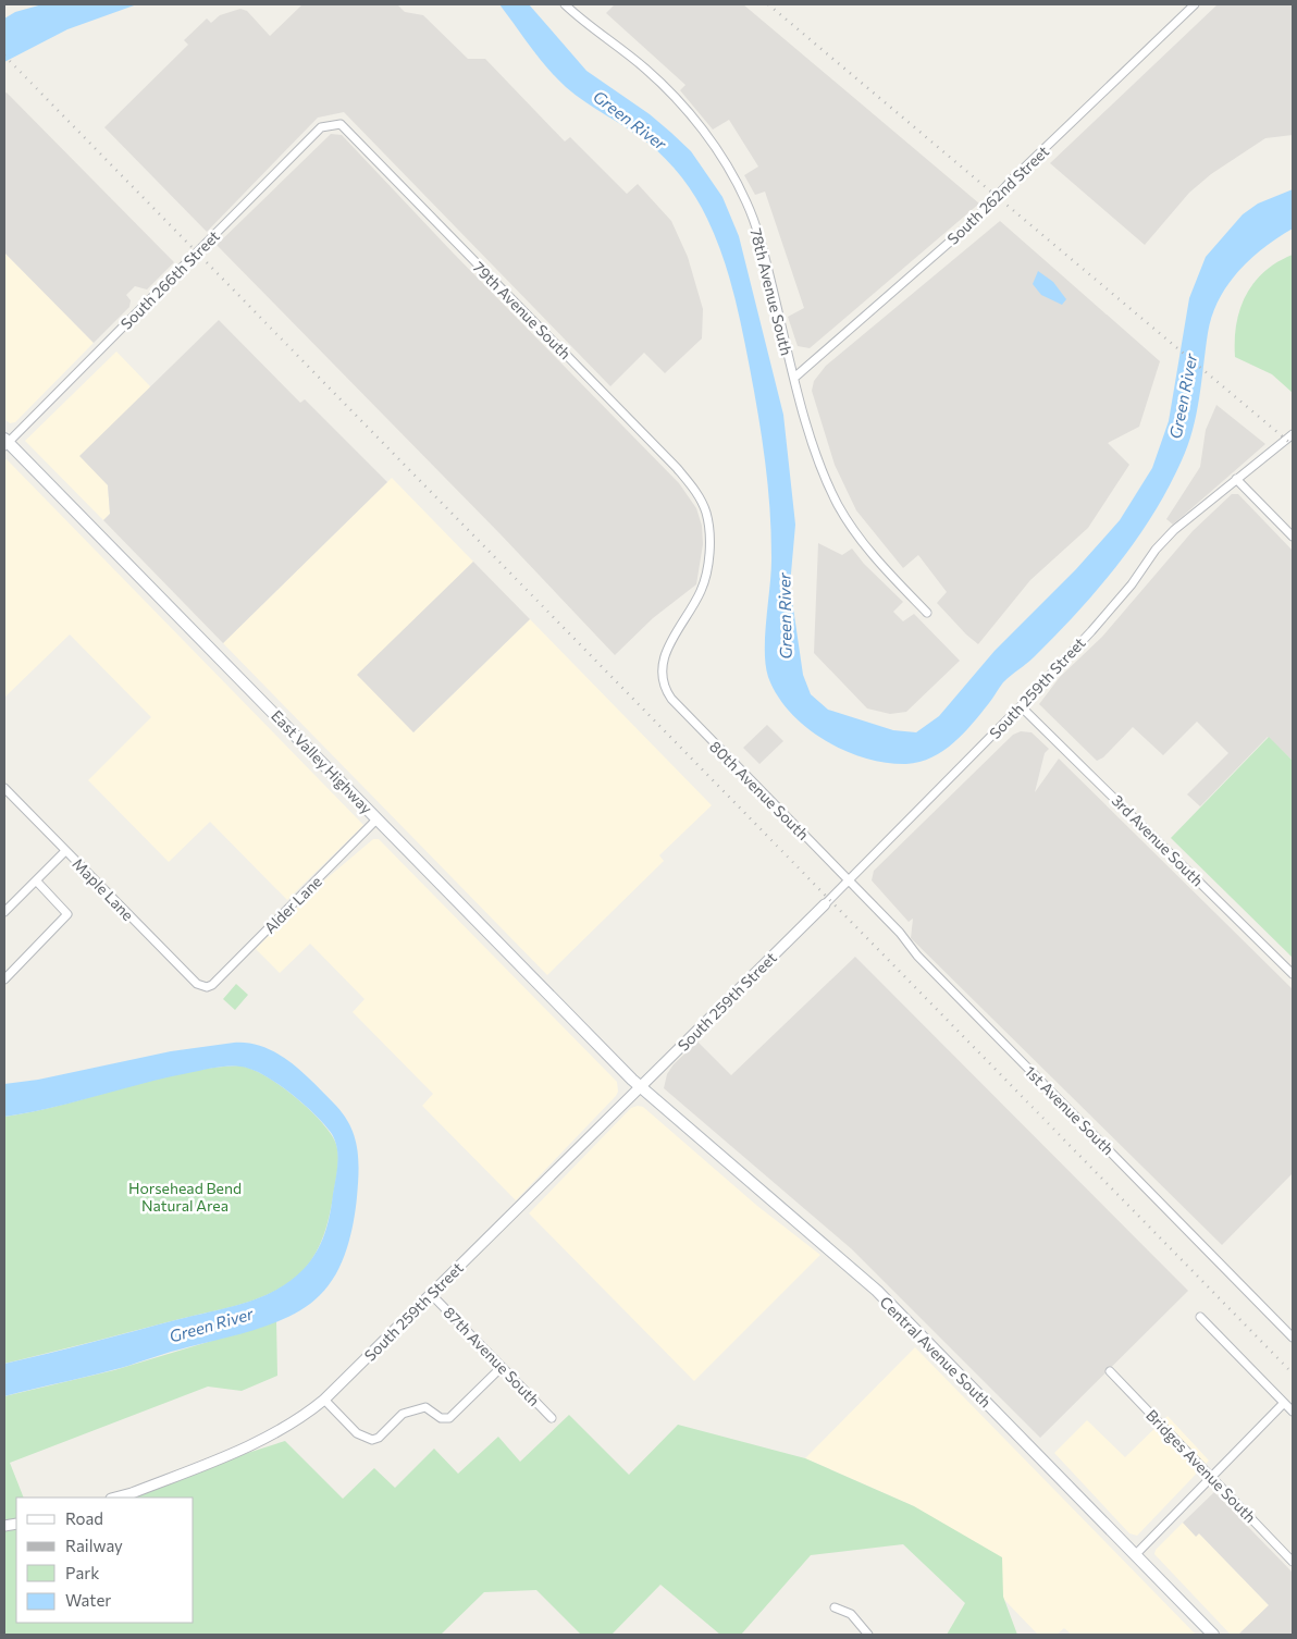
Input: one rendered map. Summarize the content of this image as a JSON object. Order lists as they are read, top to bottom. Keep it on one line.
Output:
{"streets":{"main road":["East Valley Highway","Central Avenue South"],"street":["South 262nd Street","South 266th Street","78th Avenue South","79th Avenue South","South 259th Street","80th Avenue South","3rd Avenue South","Maple Lane","Alder Lane","1st Avenue South","87th Avenue South","Bridges Avenue South"]},"crossings":[["South 262nd Street","78th Avenue South"],["South 266th Street","79th Avenue South"],["South 266th Street","East Valley Highway"],["79th Avenue South","80th Avenue South"],["South 259th Street","East Valley Highway"],["South 259th Street","80th Avenue South"],["South 259th Street","3rd Avenue South"],["South 259th Street","1st Avenue South"],["South 259th Street","Central Avenue South"],["South 259th Street","87th Avenue South"],["East Valley Highway","Alder Lane"],["East Valley Highway","Central Avenue South"],["80th Avenue South","1st Avenue South"],["Maple Lane","Alder Lane"]],"water":["Green River"],"parks":["Horsehead Bend Natural Area"],"legend":["Road","Railway","Park","Water"]}
